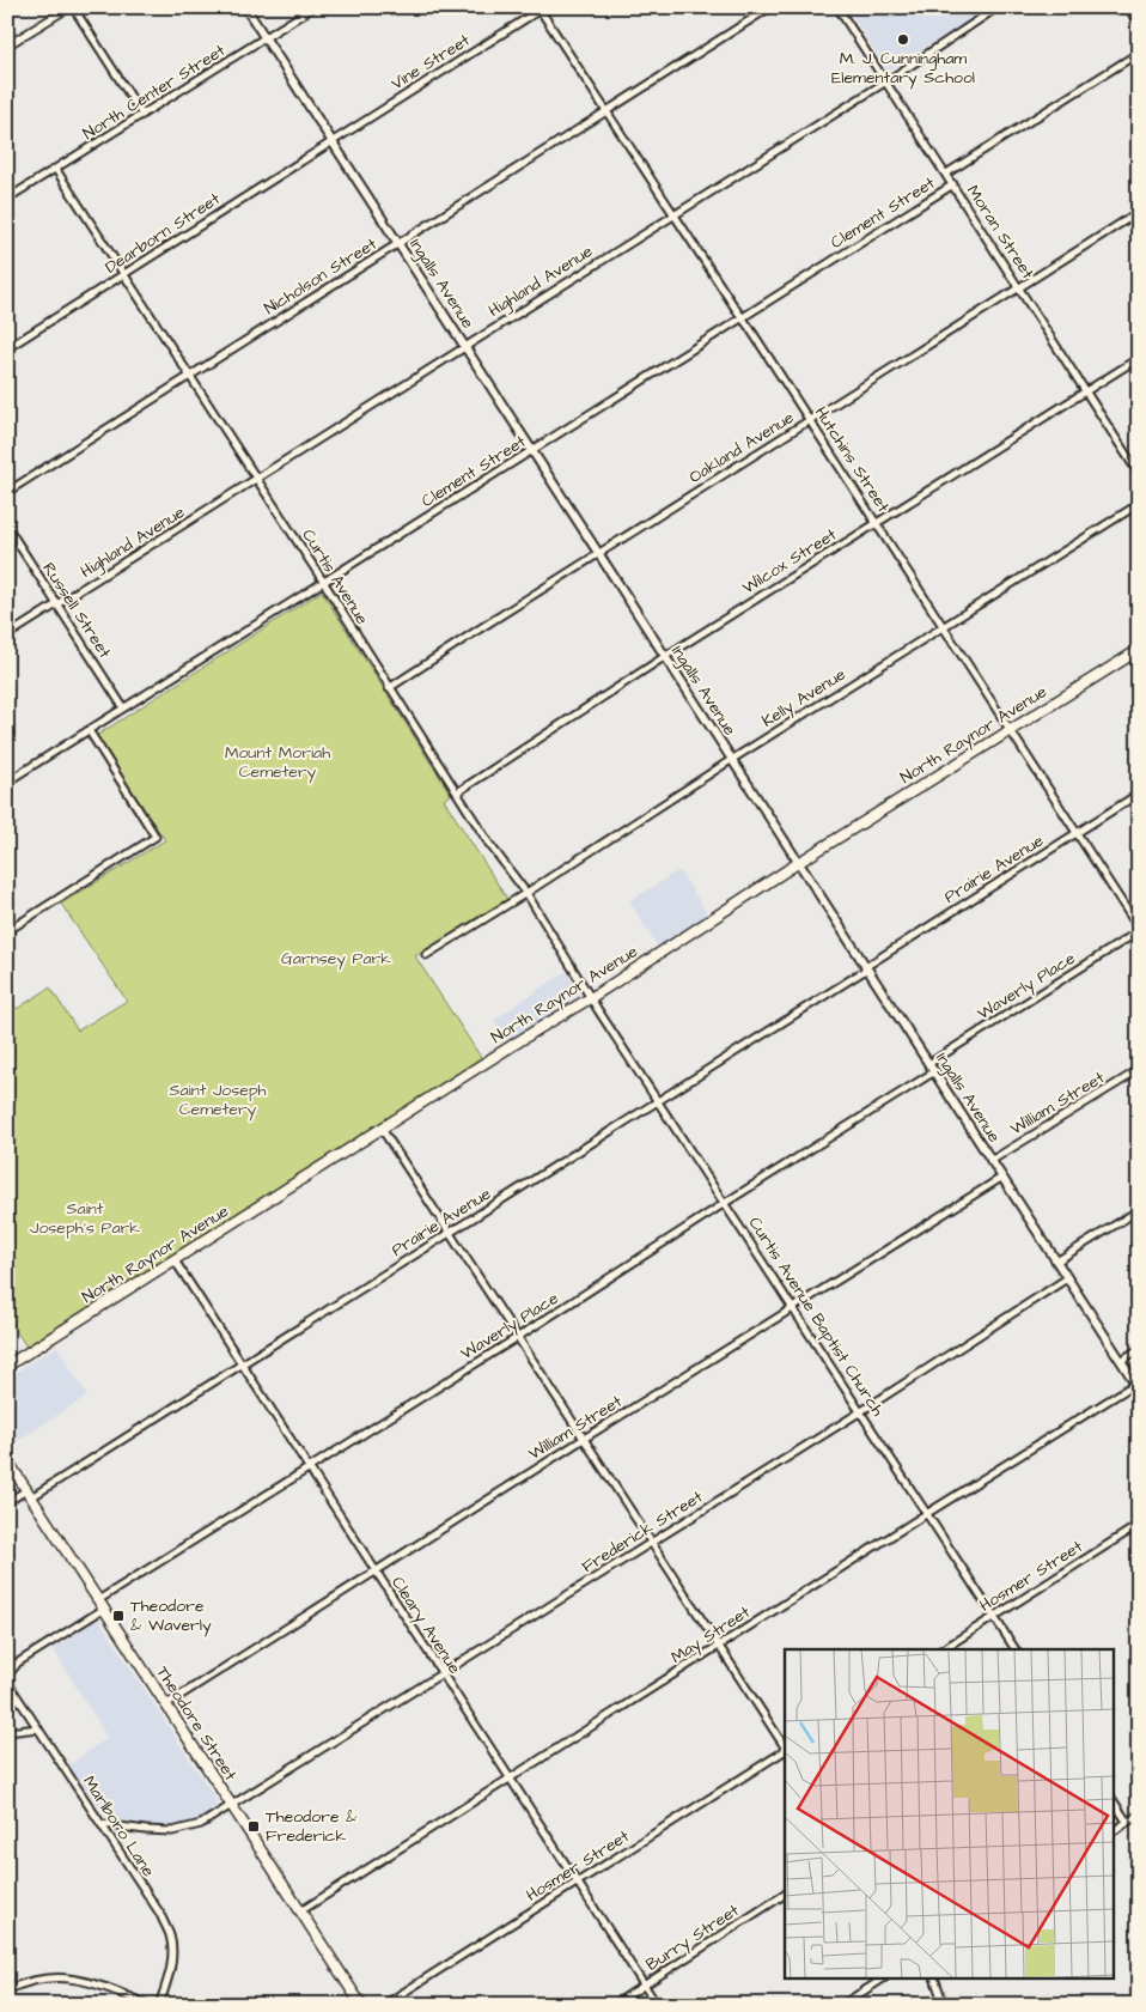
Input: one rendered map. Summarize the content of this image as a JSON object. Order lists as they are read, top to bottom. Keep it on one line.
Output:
{"streets":{"main road":["North Raynor Avenue","Theodore Street"],"street":["Vine Street","North Center Street","Clement Street","Moran Street","Dearborn Street","Nicholson Street","Highland Avenue","Ingalls Avenue","Oakland Avenue","Hutchins Street","Wilcox Street","Curtis Avenue","Russell Street","Kelly Avenue","Prairie Avenue","Waverly Place","William Street","Curtis Avenue Baptist Church","Frederick Street","Hosmer Street","Cleary Avenue","May Street","Marlboro Lane","Burry Street"]},"crossings":[["Vine Street","Dearborn Street"],["Vine Street","Ingalls Avenue"],["Vine Street","Hutchins Street"],["North Center Street","Ingalls Avenue"],["North Center Street","Curtis Avenue"],["Clement Street","Moran Street"],["Clement Street","Ingalls Avenue"],["Clement Street","Hutchins Street"],["Clement Street","Curtis Avenue"],["Clement Street","Russell Street"],["Moran Street","Highland Avenue"],["Moran Street","Oakland Avenue"],["Moran Street","Wilcox Street"],["Dearborn Street","Ingalls Avenue"],["Dearborn Street","Curtis Avenue"],["Nicholson Street","Ingalls Avenue"],["Nicholson Street","Hutchins Street"],["Nicholson Street","Curtis Avenue"],["Highland Avenue","Ingalls Avenue"],["Highland Avenue","Hutchins Street"],["Highland Avenue","Curtis Avenue"],["Highland Avenue","Russell Street"],["Ingalls Avenue","Oakland Avenue"],["Ingalls Avenue","Wilcox Street"],["Ingalls Avenue","Kelly Avenue"],["Ingalls Avenue","North Raynor Avenue"],["Ingalls Avenue","Prairie Avenue"],["Ingalls Avenue","Waverly Place"],["Ingalls Avenue","William Street"],["Ingalls Avenue","Frederick Street"],["Ingalls Avenue","May Street"],["Oakland Avenue","Hutchins Street"],["Oakland Avenue","Curtis Avenue"],["Hutchins Street","Wilcox Street"],["Hutchins Street","Kelly Avenue"],["Hutchins Street","North Raynor Avenue"],["Hutchins Street","Prairie Avenue"],["Hutchins Street","Waverly Place"],["Wilcox Street","Curtis Avenue"],["Curtis Avenue","Kelly Avenue"],["Curtis Avenue","North Raynor Avenue"],["Curtis Avenue","Curtis Avenue Baptist Church"],["North Raynor Avenue","Curtis Avenue Baptist Church"],["North Raynor Avenue","Cleary Avenue"],["Prairie Avenue","Curtis Avenue Baptist Church"],["Prairie Avenue","Cleary Avenue"],["Prairie Avenue","Theodore Street"],["Waverly Place","Curtis Avenue Baptist Church"],["Waverly Place","Cleary Avenue"],["Waverly Place","Theodore Street"],["Waverly Place","Marlboro Lane"],["William Street","Curtis Avenue Baptist Church"],["William Street","Cleary Avenue"],["William Street","Theodore Street"],["Curtis Avenue Baptist Church","Frederick Street"],["Curtis Avenue Baptist Church","Hosmer Street"],["Curtis Avenue Baptist Church","May Street"],["Frederick Street","Cleary Avenue"],["Frederick Street","Theodore Street"],["Frederick Street","Marlboro Lane"],["Hosmer Street","Cleary Avenue"],["Cleary Avenue","May Street"],["Cleary Avenue","Burry Street"],["May Street","Theodore Street"]],"parks":["Mount Moriah Cemetery","Garnsey Park","Saint Joseph Cemetery","Saint Joseph's Park"],"places":{"other":["M. J. Cunningham Elementary School"],"transit":["Theodore & Waverly","Theodore & Frederick"]}}
